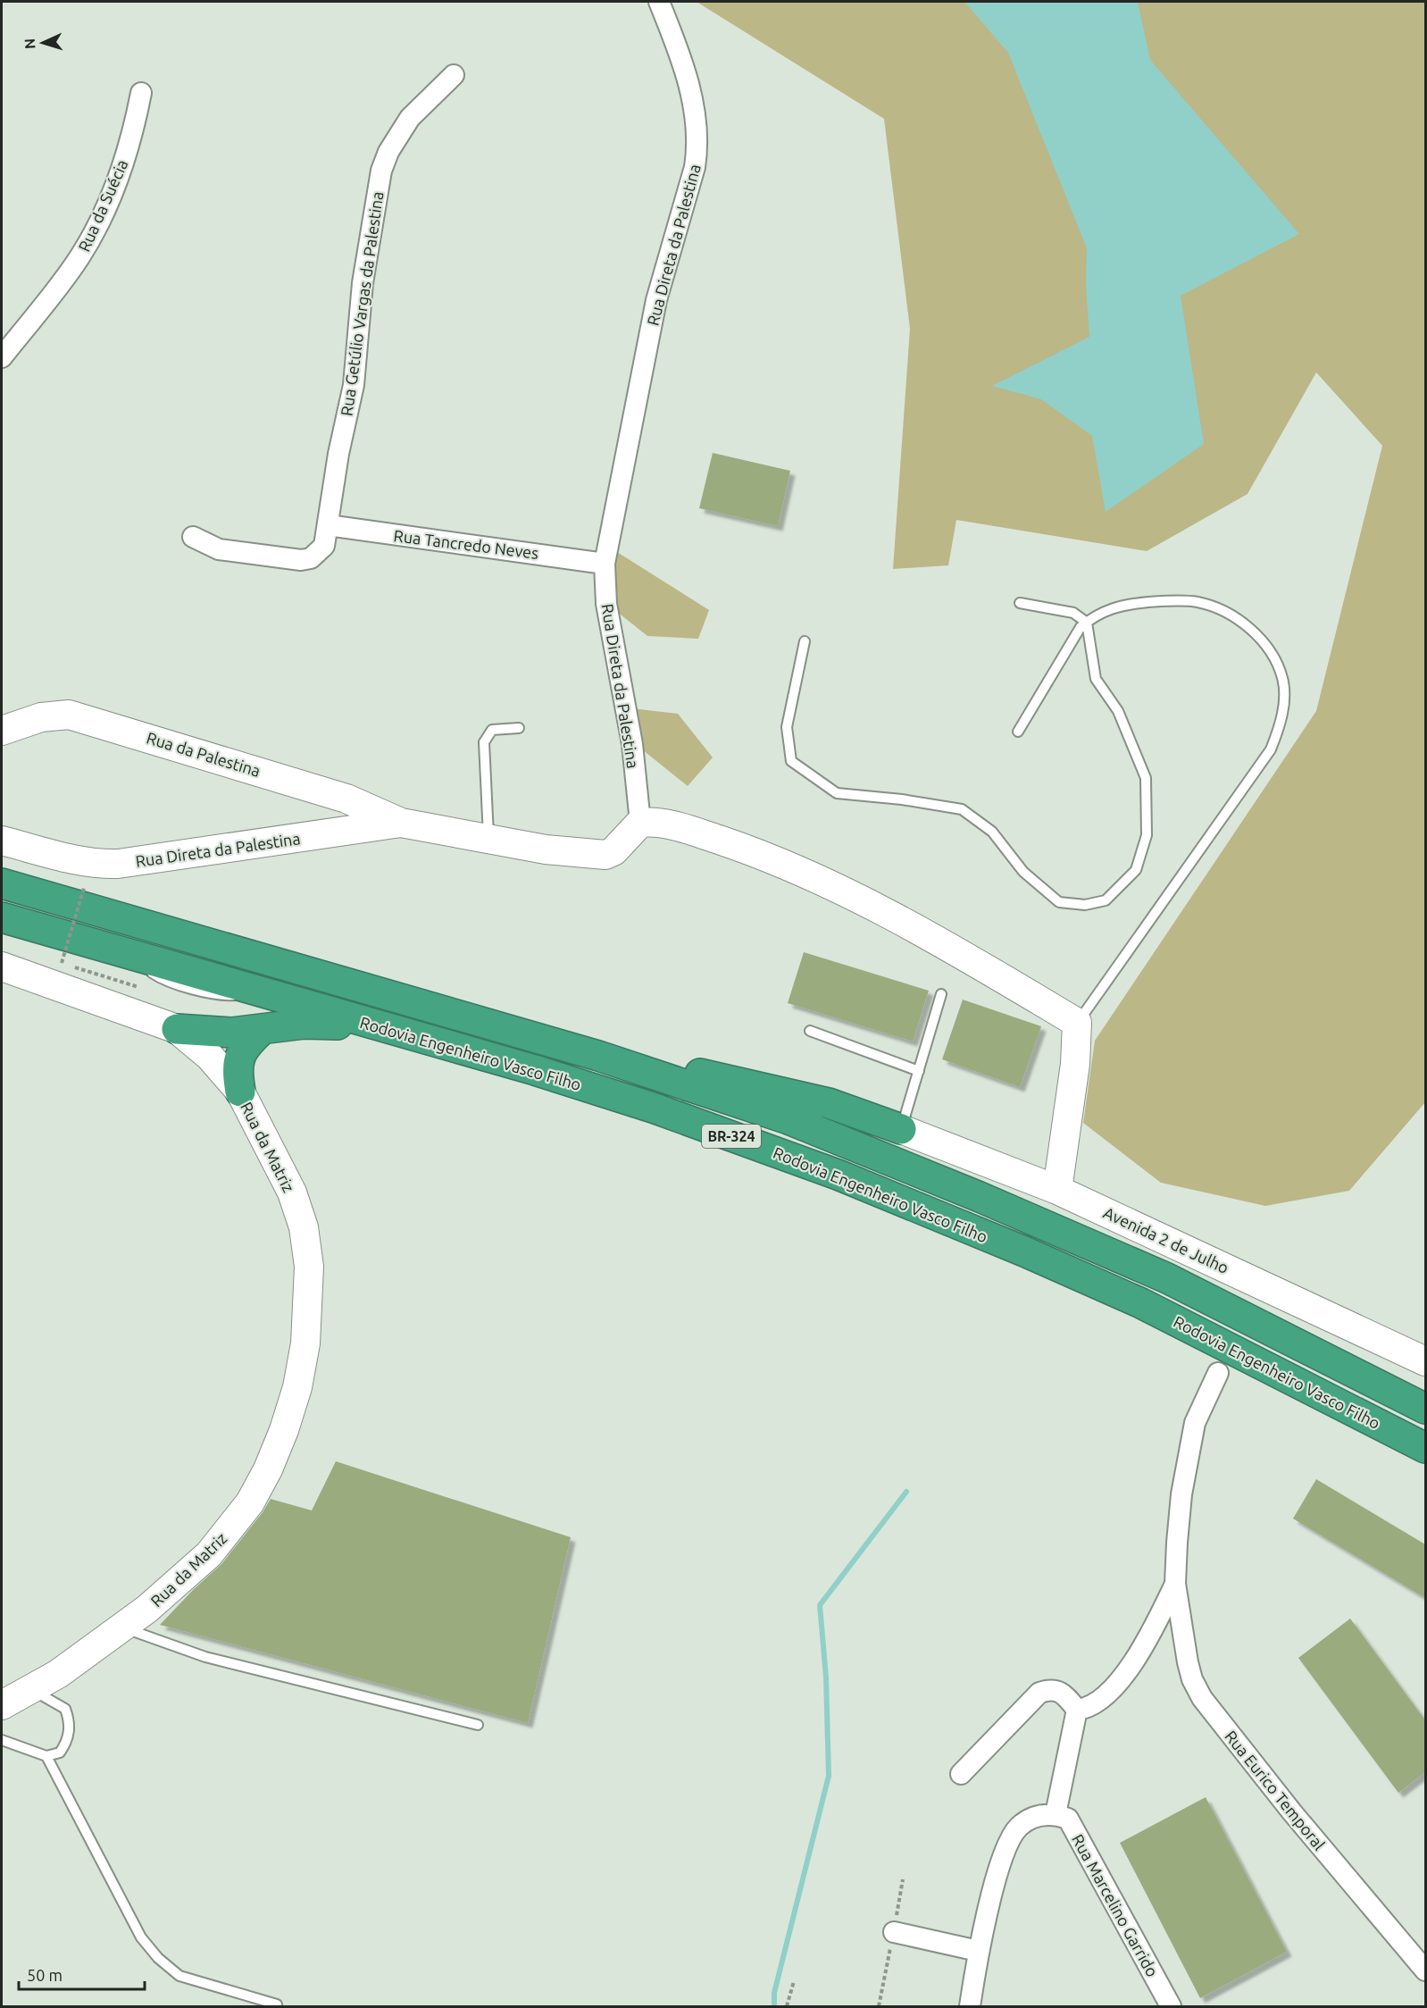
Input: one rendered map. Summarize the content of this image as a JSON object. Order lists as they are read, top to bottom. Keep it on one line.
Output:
{"streets":{"highway":["Rodovia Engenheiro Vasco Filho","BR-324"],"main road":["Rua Direta da Palestina","Rua da Palestina","Rua da Matriz","Avenida 2 de Julho"],"street":["Rua da Suécia","Rua Getúlio Vargas da Palestina","Rua Tancredo Neves","Rua Eurico Temporal","Rua Marcelino Garrido"]},"crossings":[["Rua Direta da Palestina","Rua Tancredo Neves"],["Rua Direta da Palestina","Rua da Palestina"],["Rua Getúlio Vargas da Palestina","Rua Tancredo Neves"]],"scale_bar":"50 m","north":"left"}
